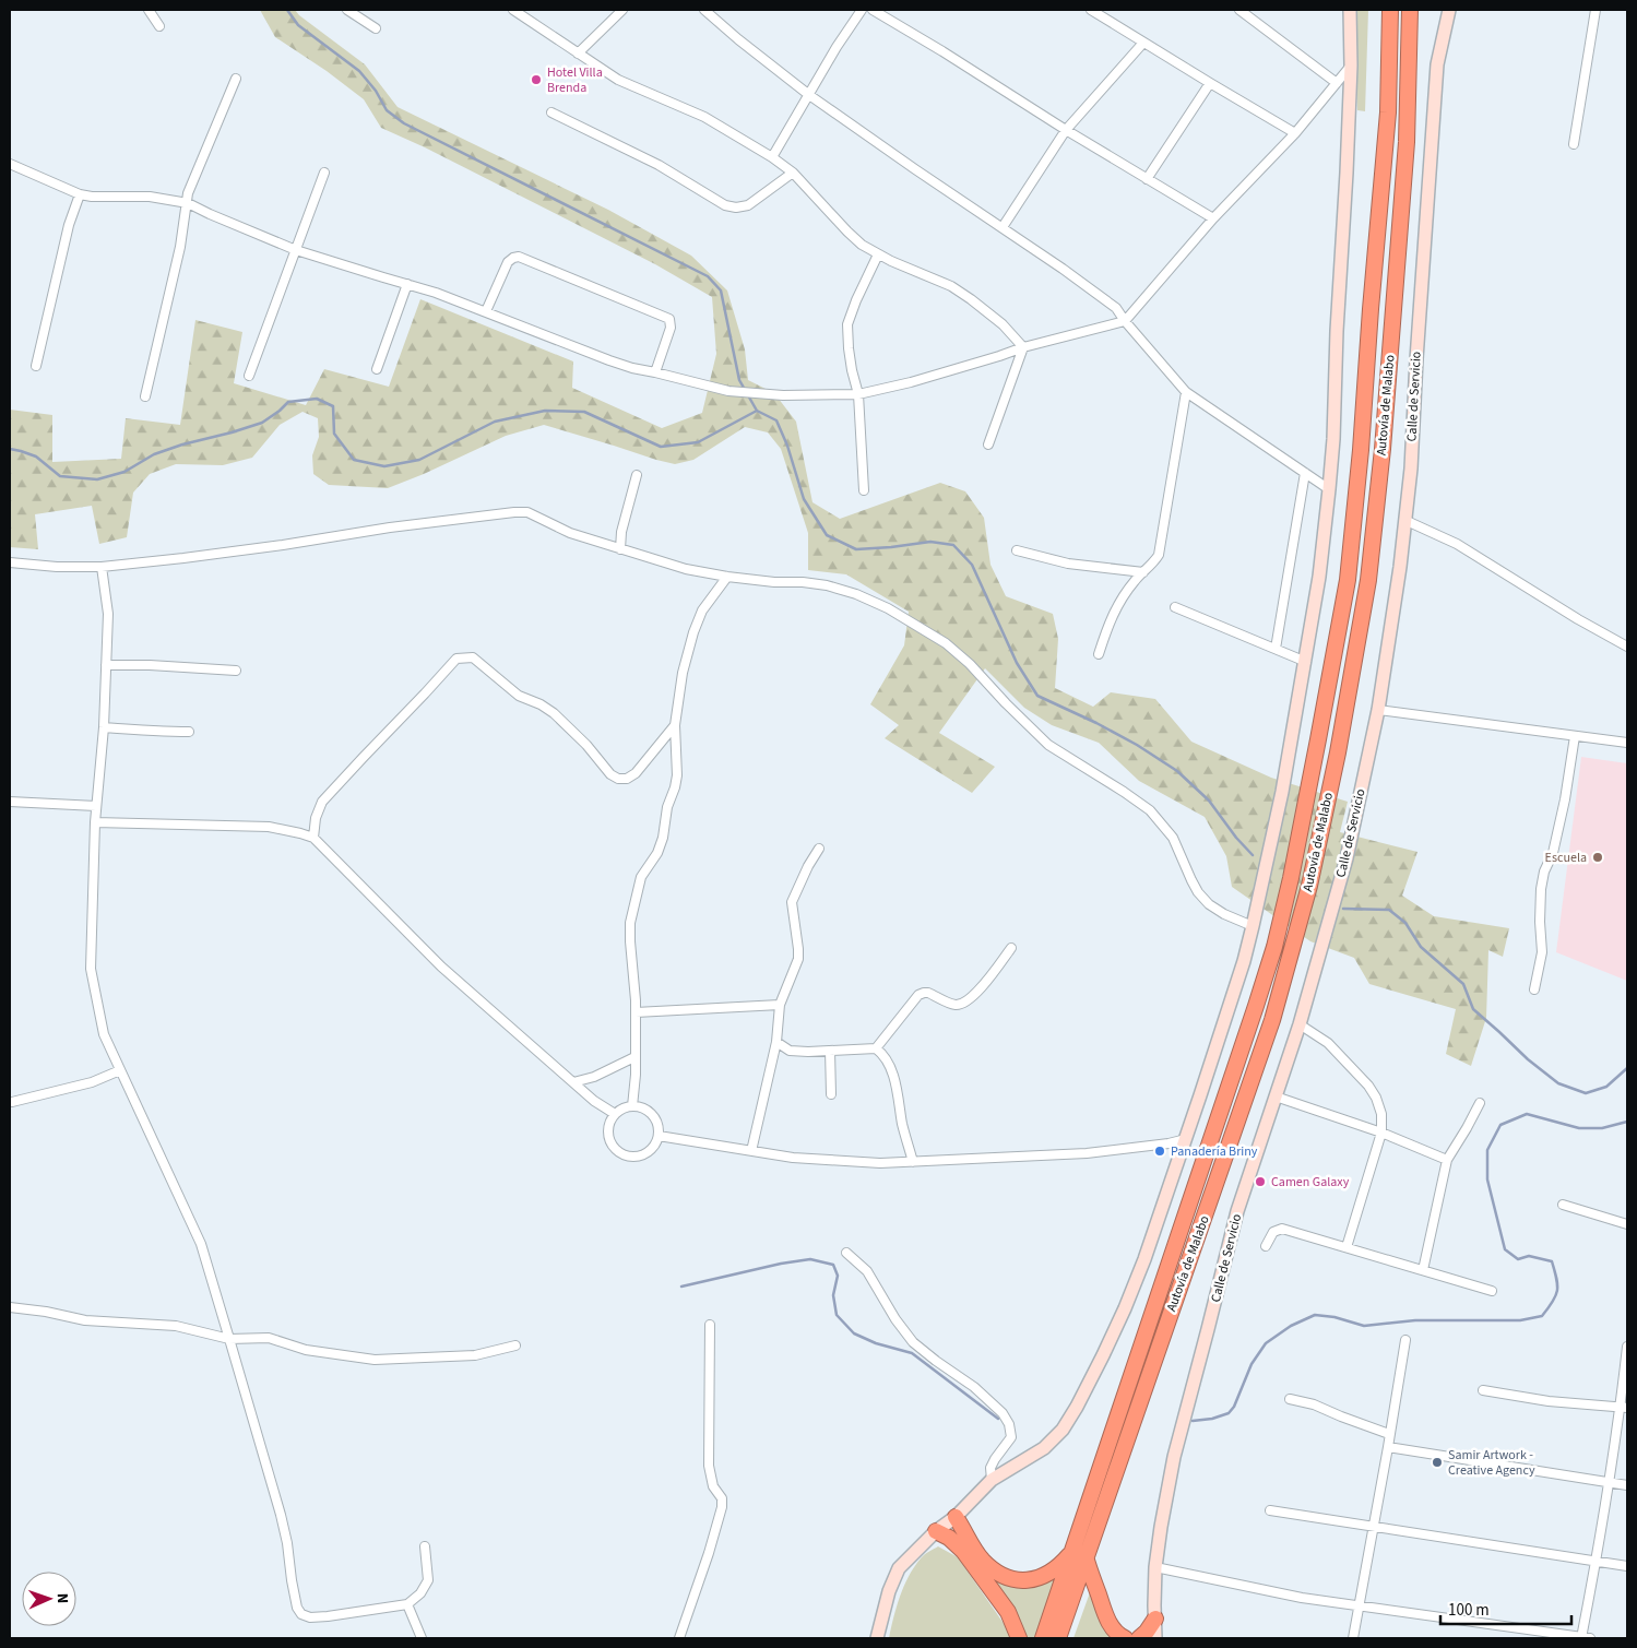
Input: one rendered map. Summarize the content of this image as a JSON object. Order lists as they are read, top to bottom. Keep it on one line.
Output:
{"streets":{"highway":["Autovía de Malabo"],"street":["Calle de Servicio"]},"places":["Hotel Villa Brenda","Escuela","Panadería Briny","Camen Galaxy","Samir Artwork - Creative Agency"],"scale_bar":"100 m","north":"right"}
